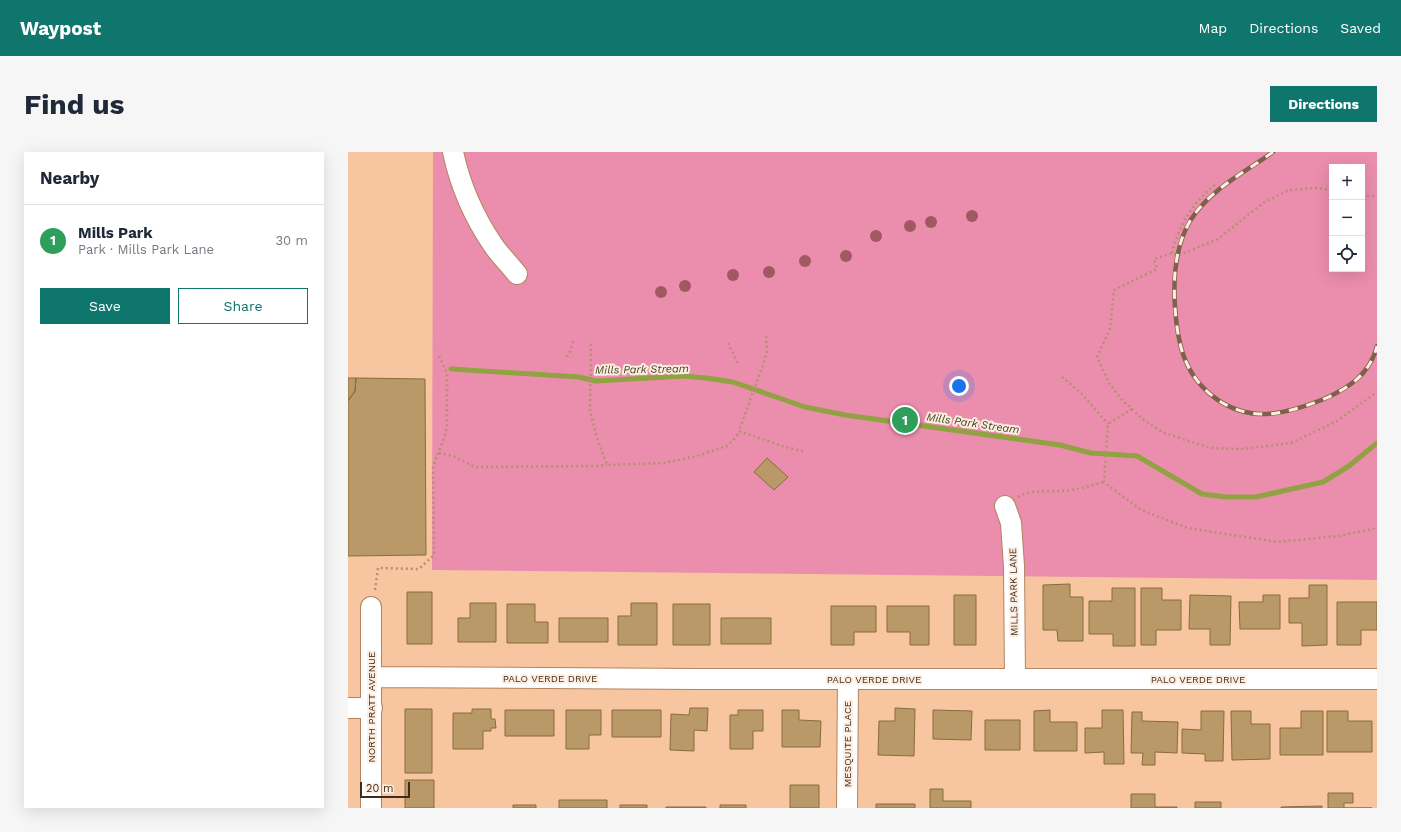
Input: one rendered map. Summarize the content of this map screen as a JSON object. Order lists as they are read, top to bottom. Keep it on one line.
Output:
{"streets":{"street":["MILLS PARK LANE","PALO VERDE DRIVE","NORTH PRATT AVENUE","MESQUITE PLACE"]},"crossings":[["MILLS PARK LANE","PALO VERDE DRIVE"],["PALO VERDE DRIVE","NORTH PRATT AVENUE"],["PALO VERDE DRIVE","MESQUITE PLACE"]],"water":["Mills Park Stream"],"scale_bar":"20 m","page":{"header":"Waypost","nav":["Map","Directions","Saved"],"buttons":["Directions",["Save","Share"]],"title":"Find us","heading":"Nearby","map_buttons":["+","−"],"list":[{"mark":"1","name":"Mills Park","note":"Park · Mills Park Lane","value":"30 m"}],"pins":"1","scale":"20 m"}}
